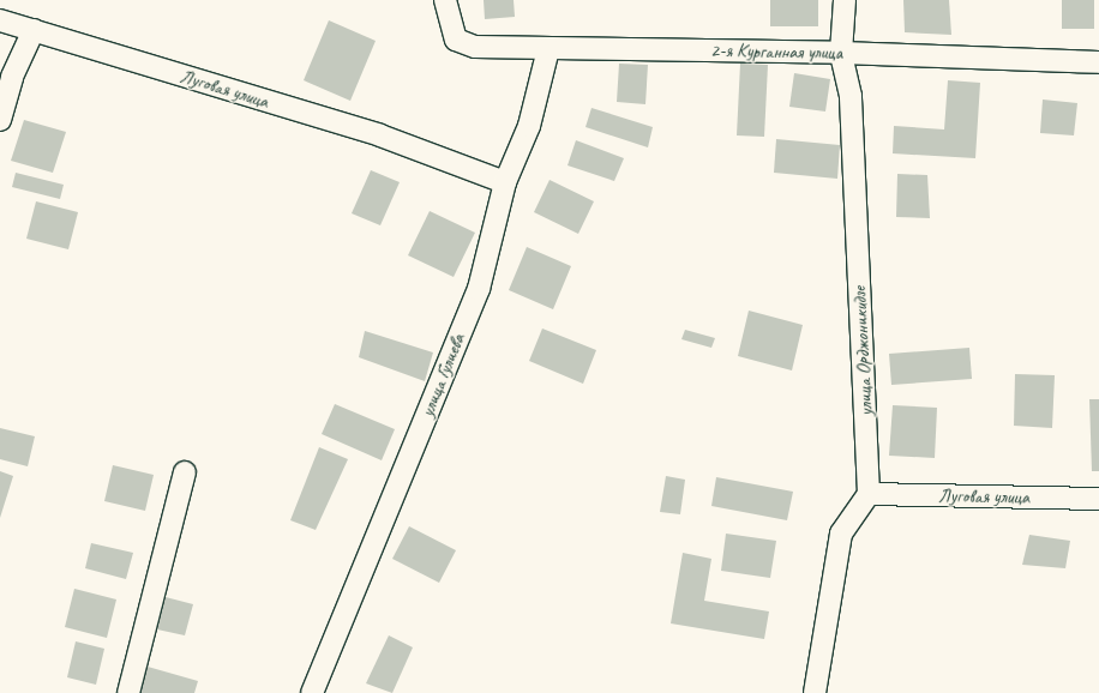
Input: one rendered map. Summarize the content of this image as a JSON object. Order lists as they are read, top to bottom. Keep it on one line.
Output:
{"streets":{"street":["2-я Курганная улица","Луговая улица","улица Орджоникидзе","улица Гулиева"]},"crossings":[["2-я Курганная улица","улица Орджоникидзе"],["2-я Курганная улица","улица Гулиева"],["Луговая улица","улица Орджоникидзе"],["Луговая улица","улица Гулиева"]]}
